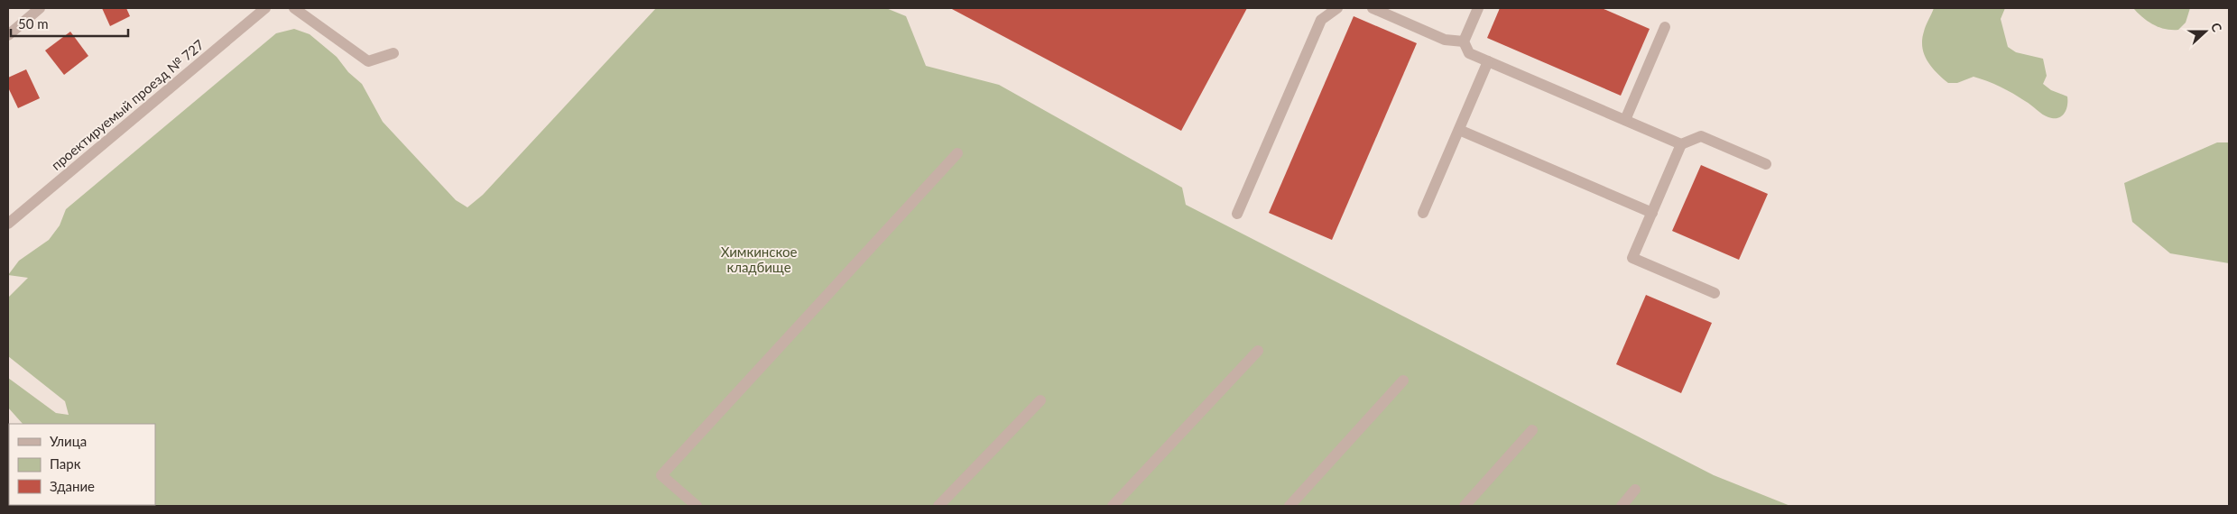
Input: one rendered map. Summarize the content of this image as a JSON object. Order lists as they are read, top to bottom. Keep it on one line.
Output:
{"streets":{"street":["проектируемый проезд № 727"]},"parks":["Химкинское кладбище"],"legend":["Улица","Парк","Здание"],"scale_bar":"50 m","north":"right"}
